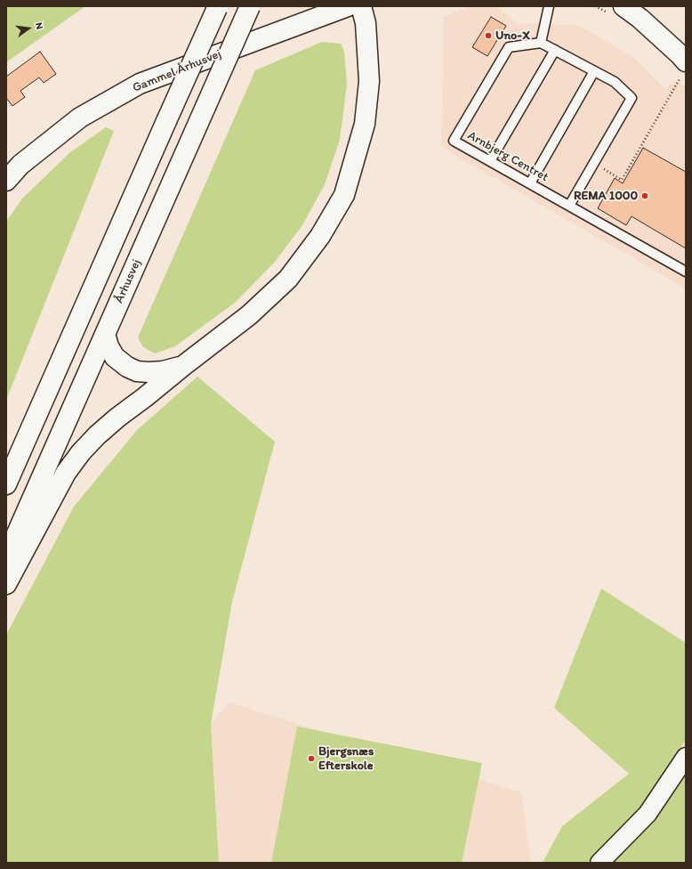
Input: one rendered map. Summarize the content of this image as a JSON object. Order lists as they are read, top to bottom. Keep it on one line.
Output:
{"streets":{"main road":["Gammel Århusvej","Århusvej"],"lane":["Arnbjerg Centret"]},"places":["Uno-X","REMA 1000","Bjergsnæs Efterskole"],"north":"right"}
